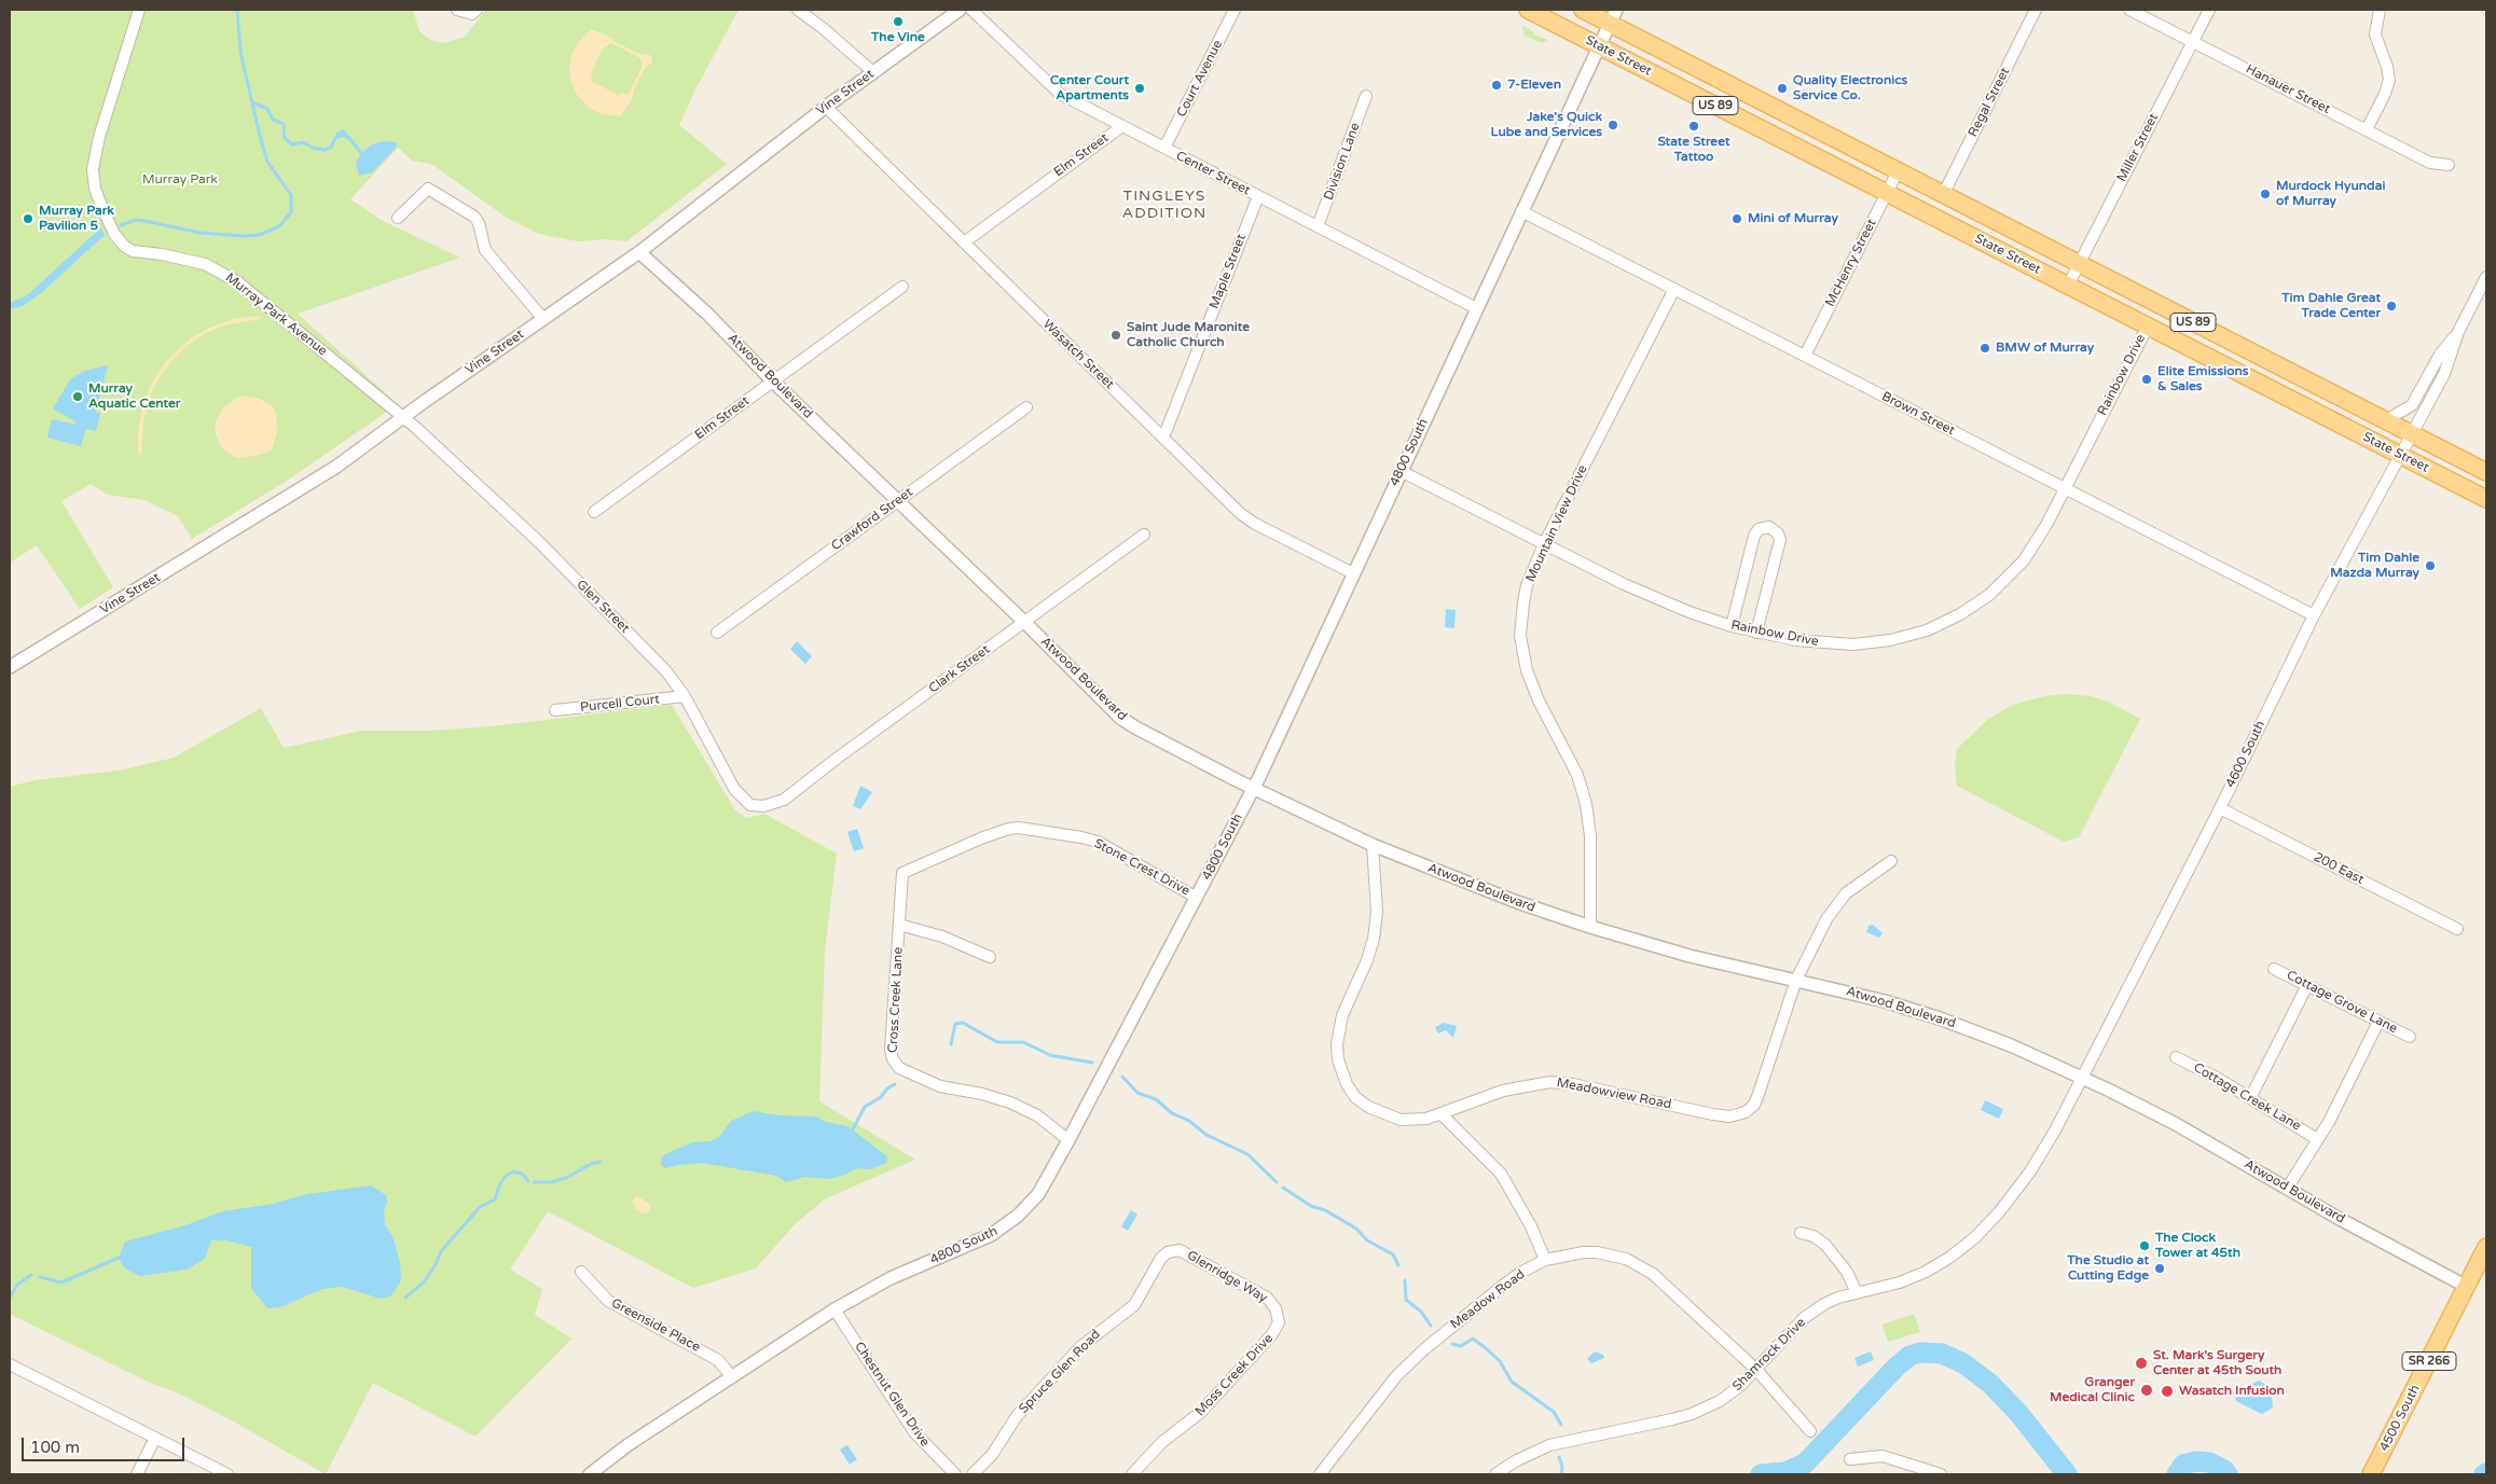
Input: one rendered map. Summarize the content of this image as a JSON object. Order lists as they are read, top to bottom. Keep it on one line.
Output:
{"streets":{"main road":["State Street","US 89","SR 266","4500 South"],"street":["Court Avenue","Hanauer Street","Vine Street","Regal Street","Miller Street","Elm Street","Division Lane","Center Street","McHenry Street","Maple Street","Murray Park Avenue","Wasatch Street","Rainbow Drive","Atwood Boulevard","Brown Street","4800 South","Crawford Street","Mountain View Drive","Glen Street","Clark Street","Purcell Court","4600 South","Stone Crest Drive","200 East","Cross Creek Lane","Cottage Grove Lane","Meadowview Road","Cottage Creek Lane","Glenridge Way","Meadow Road","Greenside Place","Shamrock Drive","Spruce Glen Road","Moss Creek Drive","Chestnut Glen Drive"]},"crossings":[["State Street","Regal Street"],["State Street","Miller Street"],["State Street","McHenry Street"],["State Street","Rainbow Drive"],["State Street","4800 South"],["State Street","4600 South"],["Court Avenue","Center Street"],["Hanauer Street","Miller Street"],["Vine Street","Murray Park Avenue"],["Vine Street","Wasatch Street"],["Vine Street","Atwood Boulevard"],["Vine Street","Glen Street"],["Elm Street","Center Street"],["Elm Street","Wasatch Street"],["Elm Street","Atwood Boulevard"],["Division Lane","Center Street"],["Center Street","Maple Street"],["Center Street","4800 South"],["McHenry Street","Brown Street"],["Maple Street","Wasatch Street"],["Murray Park Avenue","Glen Street"],["Wasatch Street","4800 South"],["Rainbow Drive","Brown Street"],["Rainbow Drive","4800 South"],["Rainbow Drive","Mountain View Drive"],["Atwood Boulevard","4800 South"],["Atwood Boulevard","Crawford Street"],["Atwood Boulevard","Mountain View Drive"],["Atwood Boulevard","Clark Street"],["Atwood Boulevard","4600 South"],["Atwood Boulevard","Meadowview Road"],["Atwood Boulevard","Shamrock Drive"],["Atwood Boulevard","4500 South"],["Brown Street","4800 South"],["Brown Street","Mountain View Drive"],["Brown Street","4600 South"],["4800 South","Stone Crest Drive"],["4800 South","Cross Creek Lane"],["4800 South","Greenside Place"],["4800 South","Chestnut Glen Drive"],["Glen Street","Clark Street"],["Glen Street","Purcell Court"],["4600 South","200 East"],["4600 South","Shamrock Drive"],["Stone Crest Drive","Cross Creek Lane"],["Glenridge Way","Spruce Glen Road"],["Glenridge Way","Moss Creek Drive"],["Meadow Road","Shamrock Drive"]],"districts":["TINGLEYS ADDITION"],"parks":["Murray Park"],"places":["The Vine","7-Eleven","Center Court Apartments","Quality Electronics Service Co.","Jake's Quick Lube and Services","State Street Tattoo","Murdock Hyundai of Murray","Murray Park Pavilion 5","Mini of Murray","Tim Dahle Great Trade Center","Saint Jude Maronite Catholic Church","BMW of Murray","Elite Emissions & Sales","Murray Aquatic Center","Tim Dahle Mazda Murray","The Clock Tower at 45th","The Studio at Cutting Edge","St. Mark's Surgery Center at 45th South","Granger Medical Clinic","Wasatch Infusion"],"scale_bar":"100 m"}
